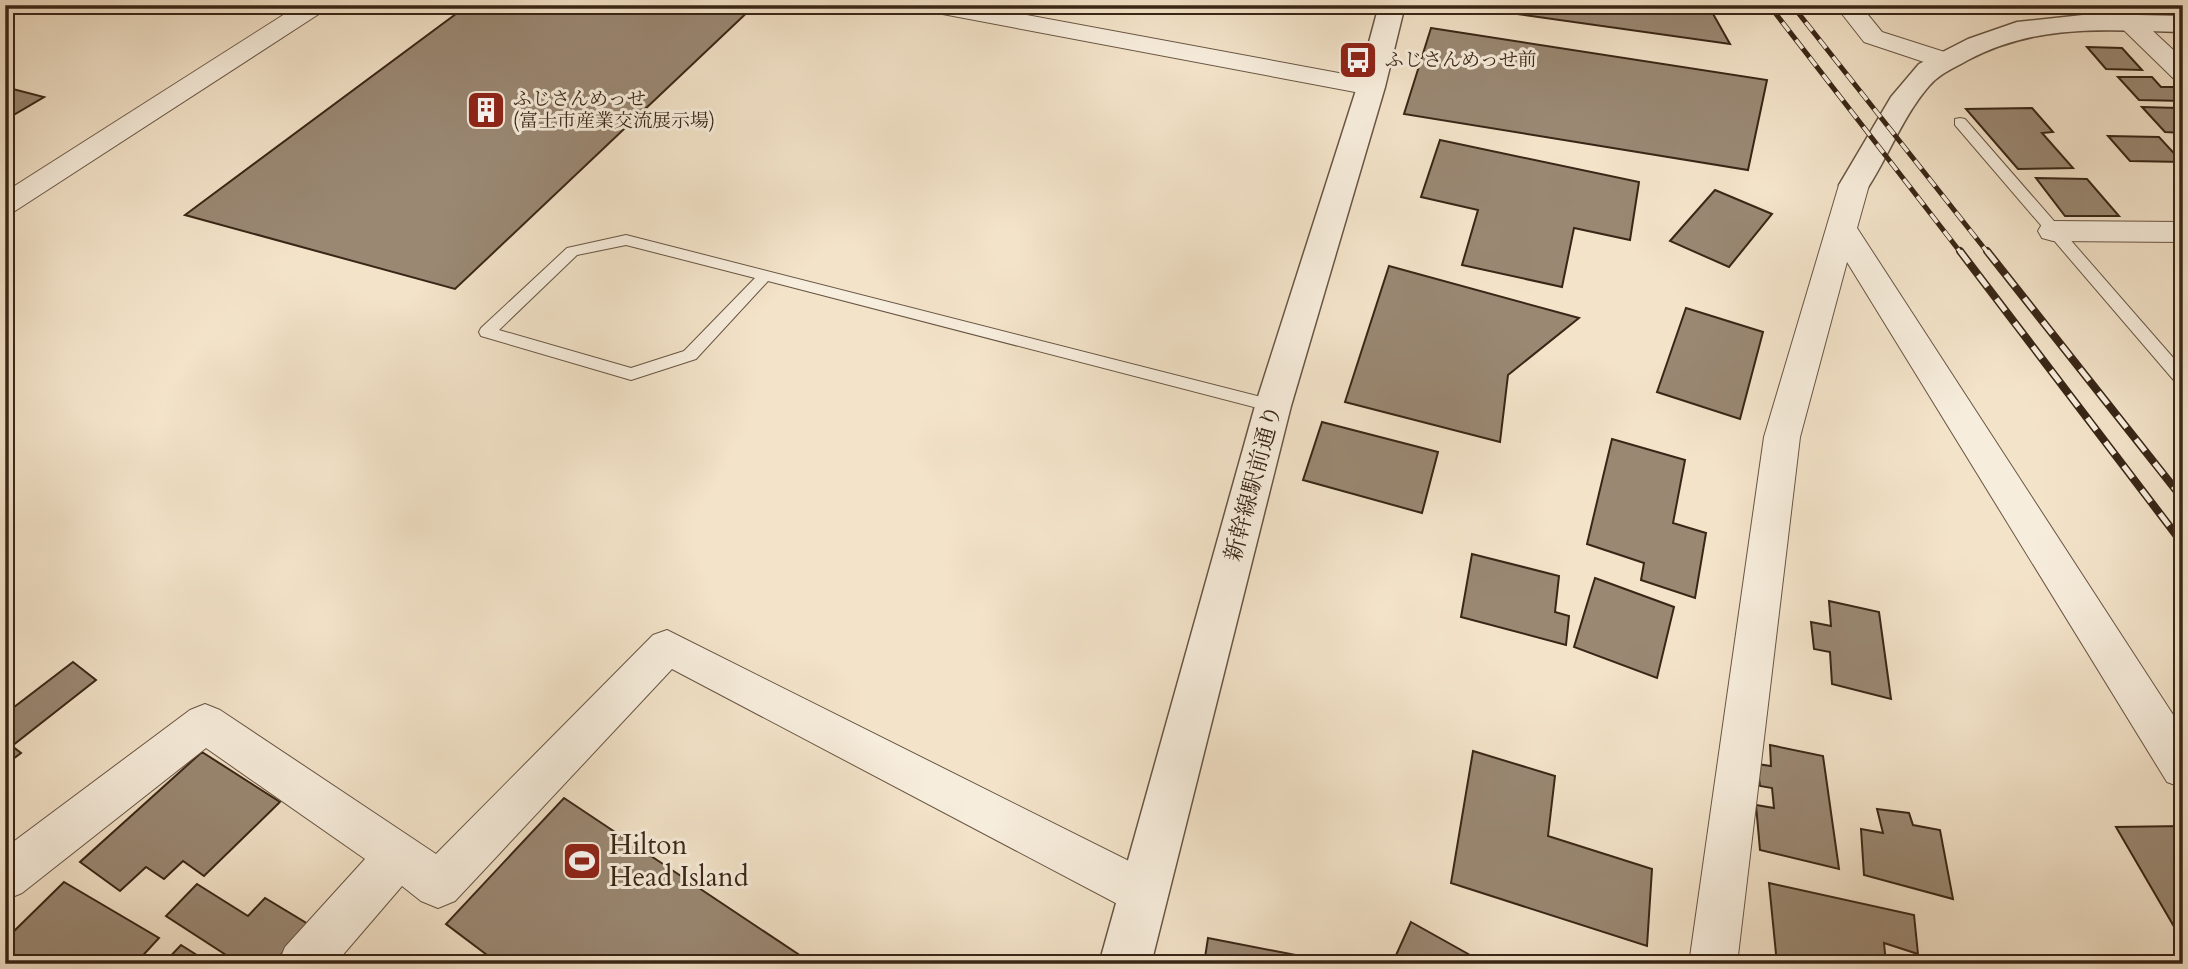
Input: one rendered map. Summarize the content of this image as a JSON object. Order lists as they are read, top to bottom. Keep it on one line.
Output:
{"streets":{"street":["新幹線駅前通り"]},"places":{"bus stop":["ふじさんめっせ前"],"building":["ふじさんめっせ (富士市産業交流展示場)"],"sports":["Hilton Head Island"]}}
